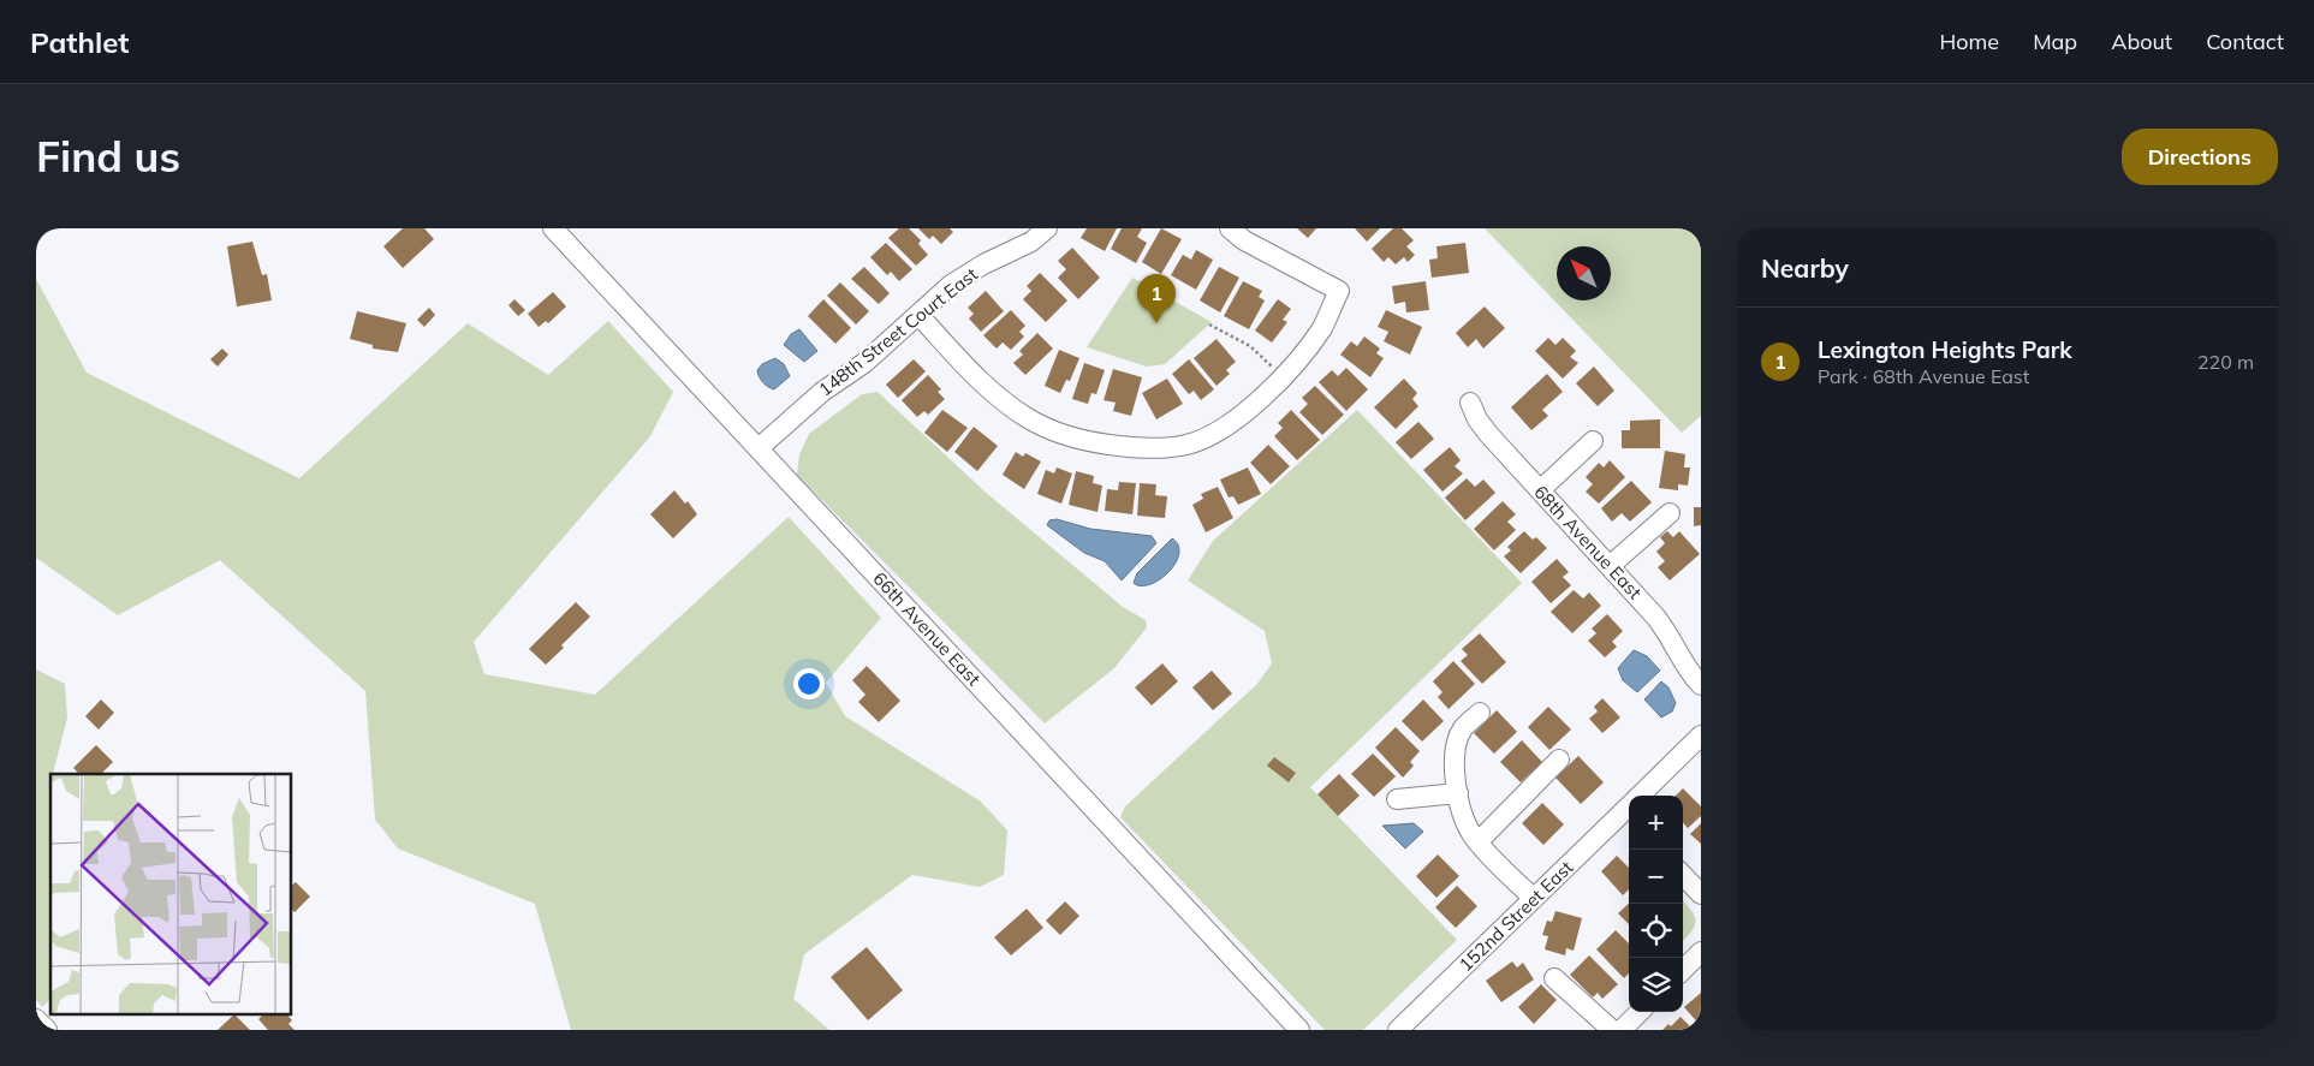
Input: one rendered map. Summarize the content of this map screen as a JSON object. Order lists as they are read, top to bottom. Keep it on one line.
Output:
{"streets":{"street":["148th Street Court East","68th Avenue East","66th Avenue East","152nd Street East"]},"crossings":[["148th Street Court East","66th Avenue East"]],"north":"top left","page":{"header":"Pathlet","nav":["Home","Map","About","Contact"],"buttons":"Directions","title":"Find us","heading":"Nearby","pins":"1","list":[{"mark":"1","name":"Lexington Heights Park","note":"Park · 68th Avenue East","value":"220 m"}],"map_buttons":["+","−"]}}
